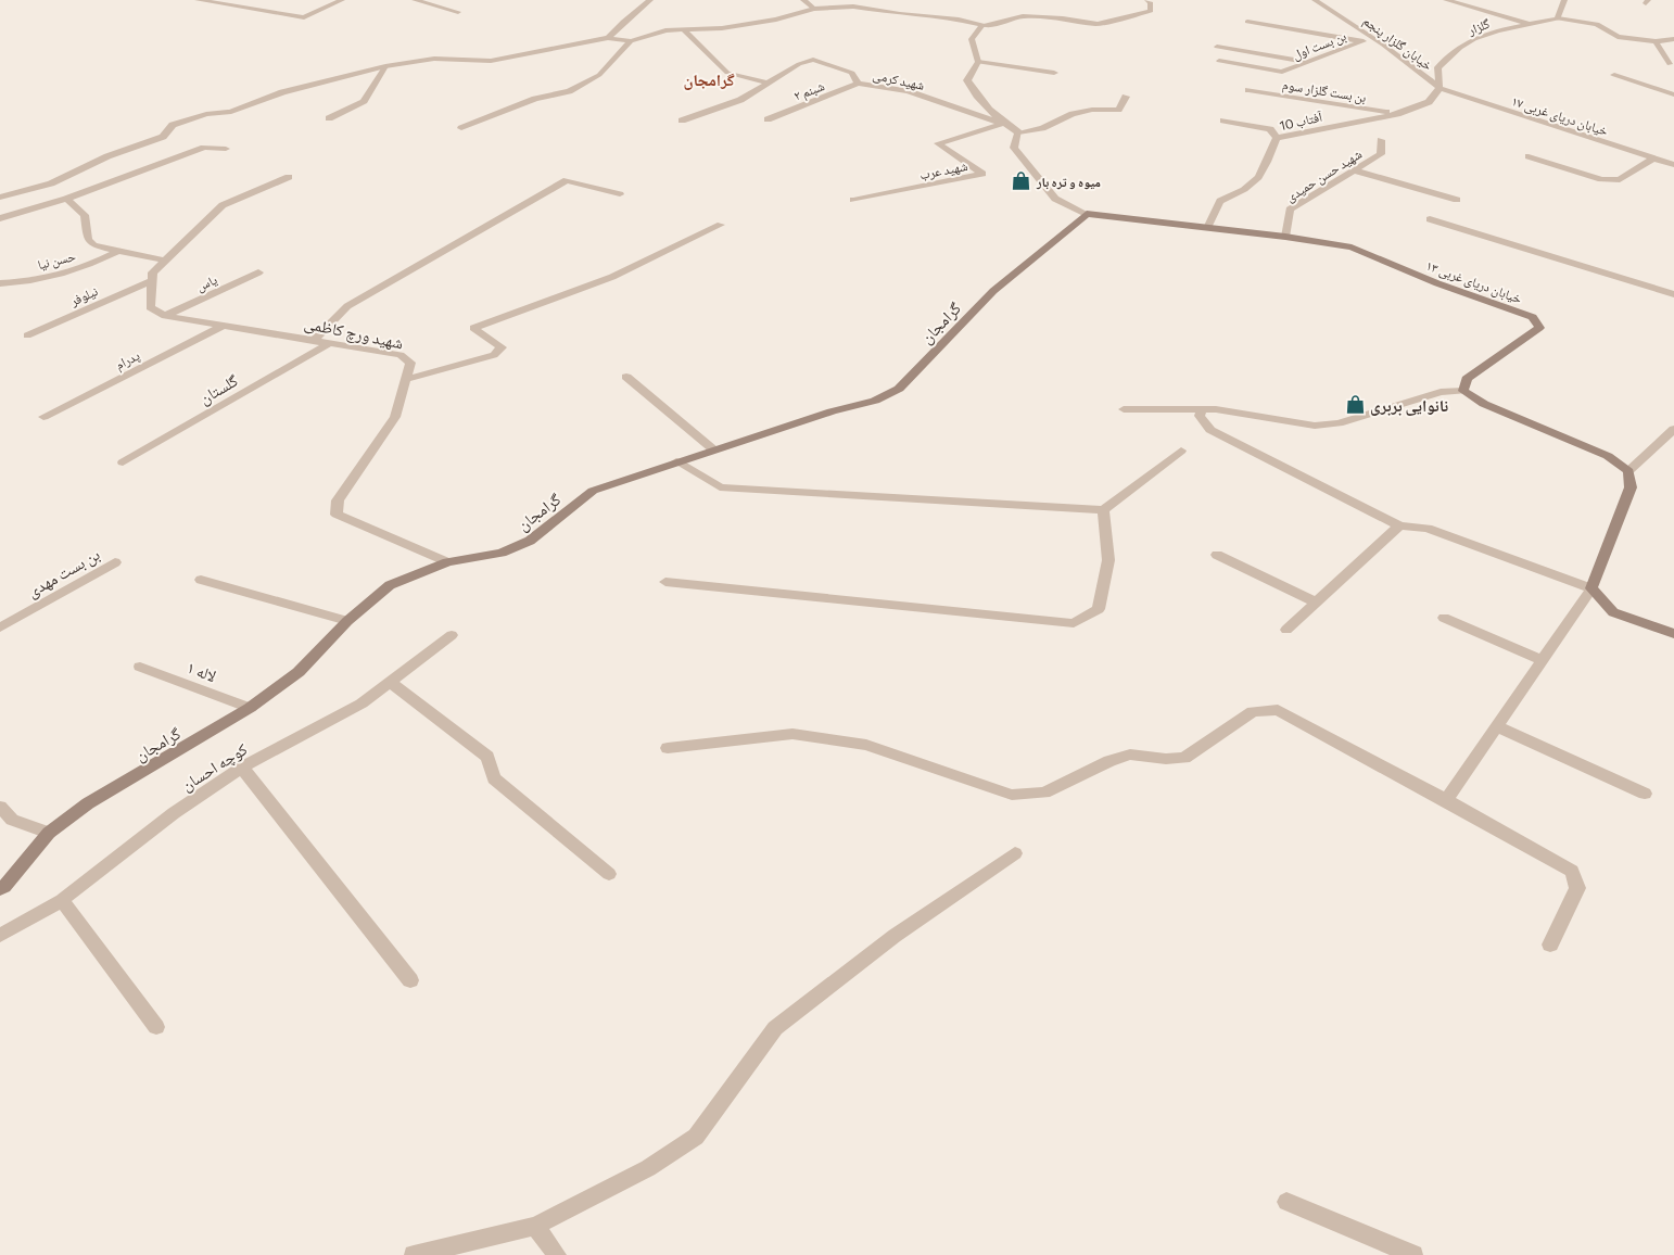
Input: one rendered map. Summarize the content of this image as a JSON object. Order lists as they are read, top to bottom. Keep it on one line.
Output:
{"streets":{"street":["گلزار","خیابان گلزار پنجم","بن بست اول","شهید کرمی","شبنم ۲","بن بست گلزار سوم","خیابان دریای غربی ۱۷","آفتاب 10","شهید عرب","شهید حسن حمیدی","حسن نیا","خیابان دریای غربی ۱۳","یاس","نیلوفر","گرامجان","شهید ورچ کاظمی","پدرام","گلستان","بن بست مهدی","لاله ۱","کوچه احسان"]},"crossings":[["گلزار","خیابان گلزار پنجم"],["گلزار","خیابان دریای غربی ۱۷"],["گلزار","آفتاب 10"],["خیابان گلزار پنجم","خیابان دریای غربی ۱۷"],["خیابان گلزار پنجم","آفتاب 10"],["شهید کرمی","شبنم ۲"],["شهید کرمی","شهید عرب"],["بن بست گلزار سوم","آفتاب 10"],["خیابان دریای غربی ۱۷","آفتاب 10"],["آفتاب 10","خیابان دریای غربی ۱۳"],["شهید حسن حمیدی","خیابان دریای غربی ۱۳"],["خیابان دریای غربی ۱۳","گرامجان"],["یاس","شهید ورچ کاظمی"],["گرامجان","شهید ورچ کاظمی"],["گرامجان","لاله ۱"],["شهید ورچ کاظمی","پدرام"],["شهید ورچ کاظمی","گلستان"]],"districts":["گرامجان"],"places":{"shop":["میوه و تره بار","نانوایی بربری"]}}
